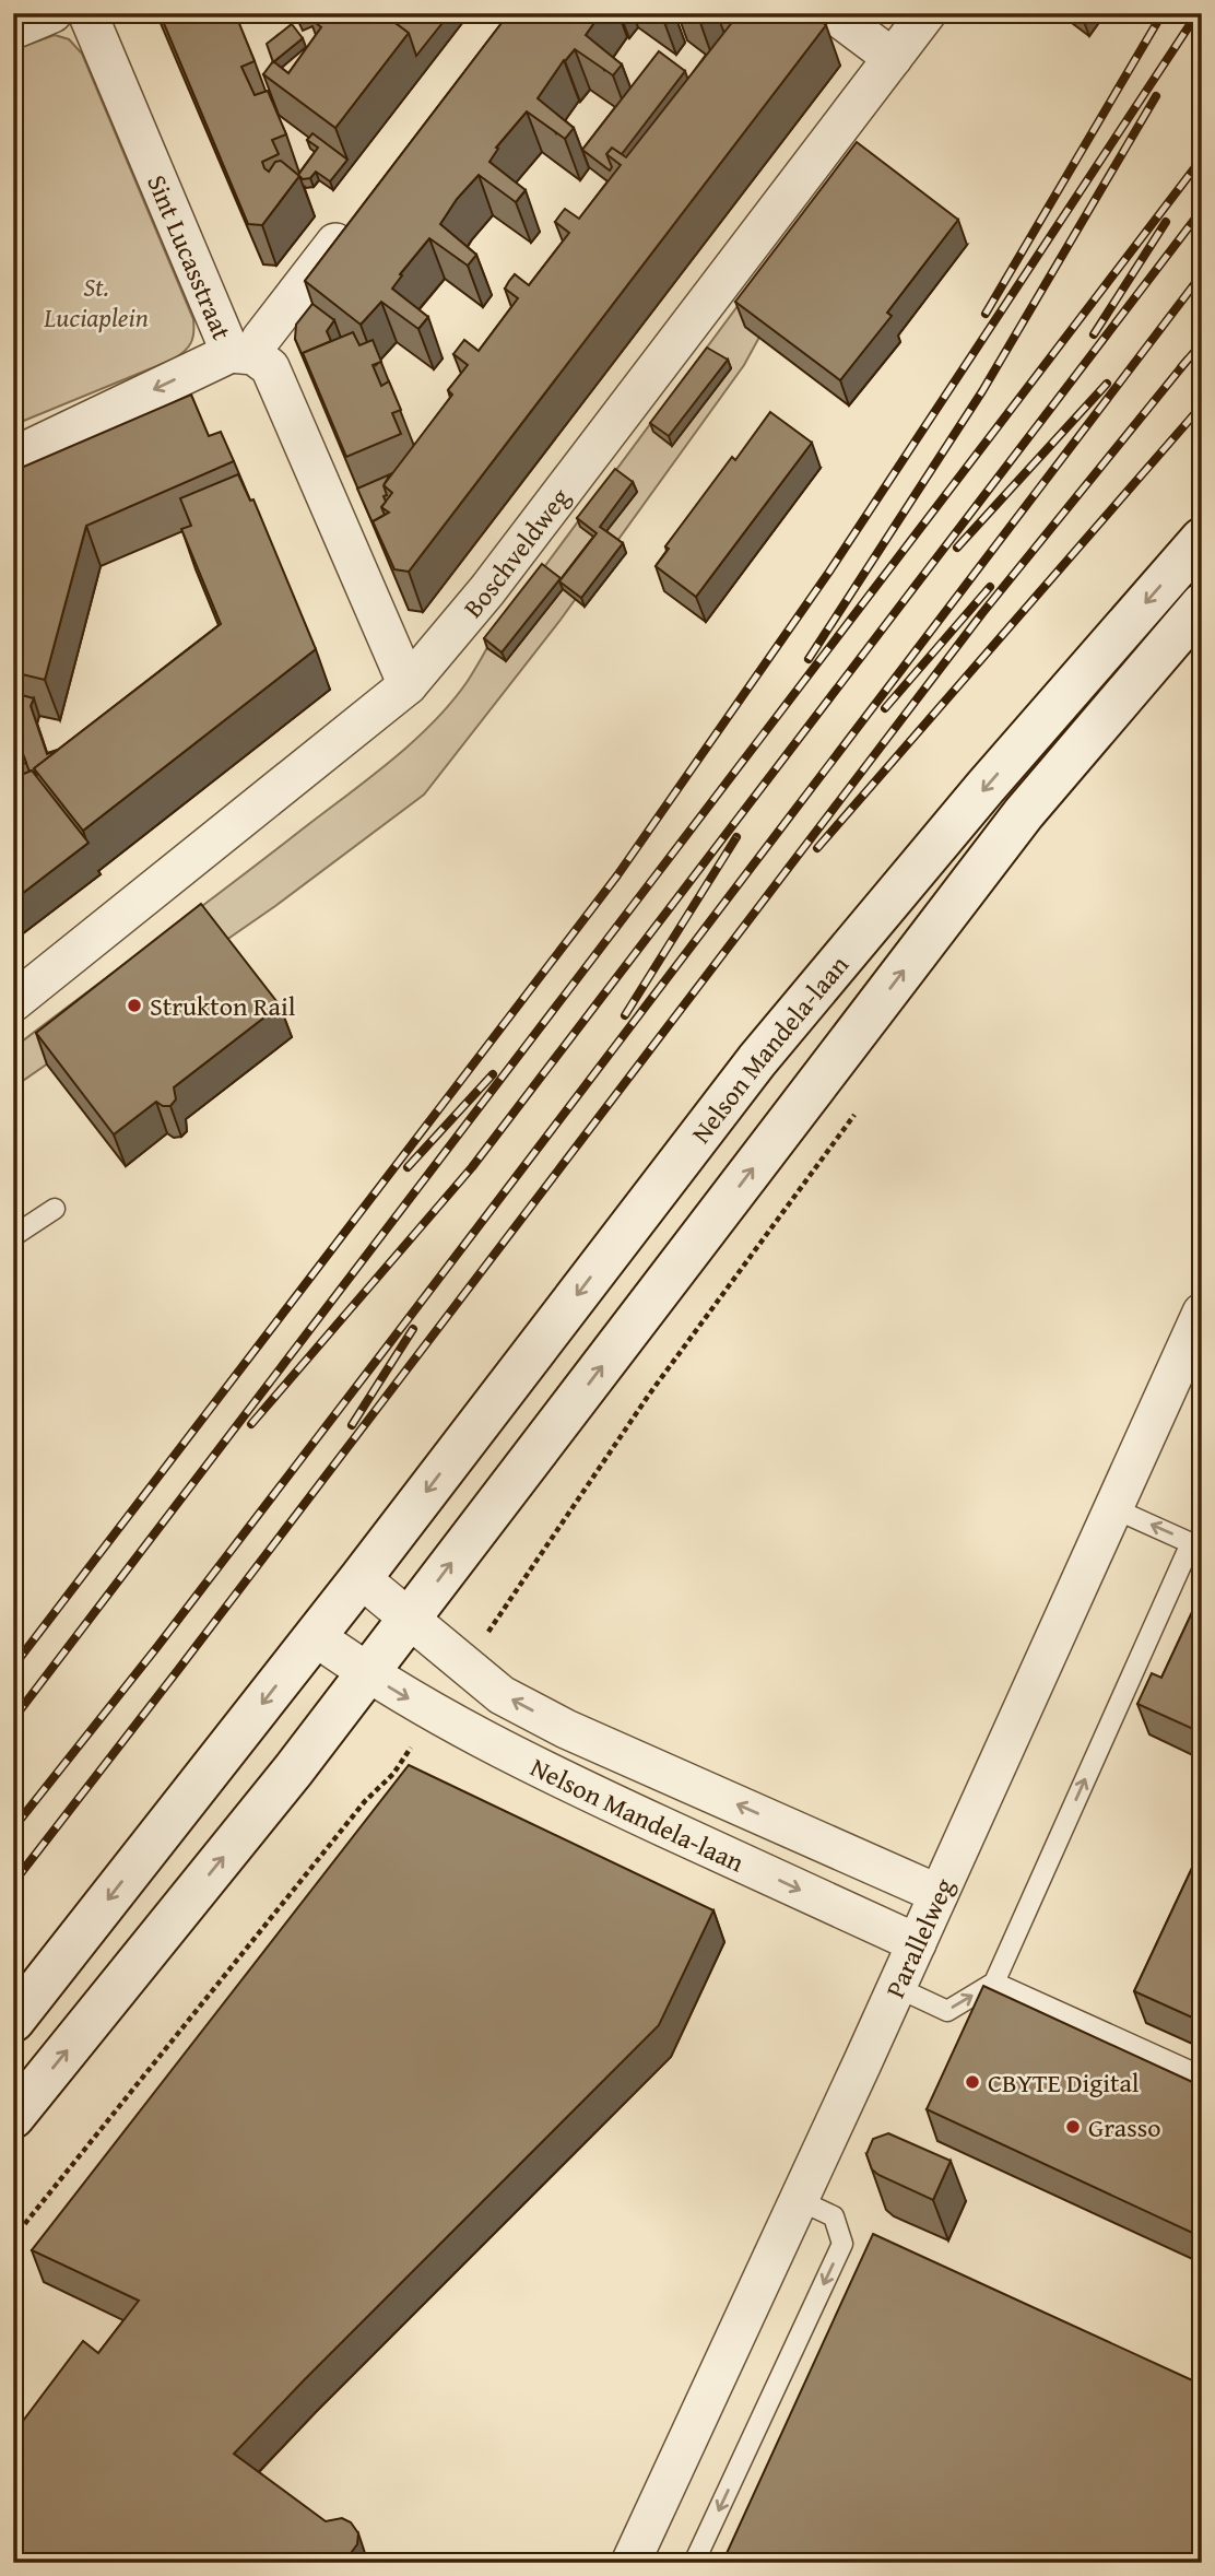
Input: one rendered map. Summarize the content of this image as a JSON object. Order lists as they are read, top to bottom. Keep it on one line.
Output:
{"streets":{"main road":["Nelson Mandela-laan"],"street":["Sint Lucasstraat","Boschveldweg","Parallelweg"]},"crossings":[["Sint Lucasstraat","Boschveldweg"],["Nelson Mandela-laan","Parallelweg"]],"parks":["St. Luciaplein"],"places":["Strukton Rail","CBYTE Digital","Grasso"]}
